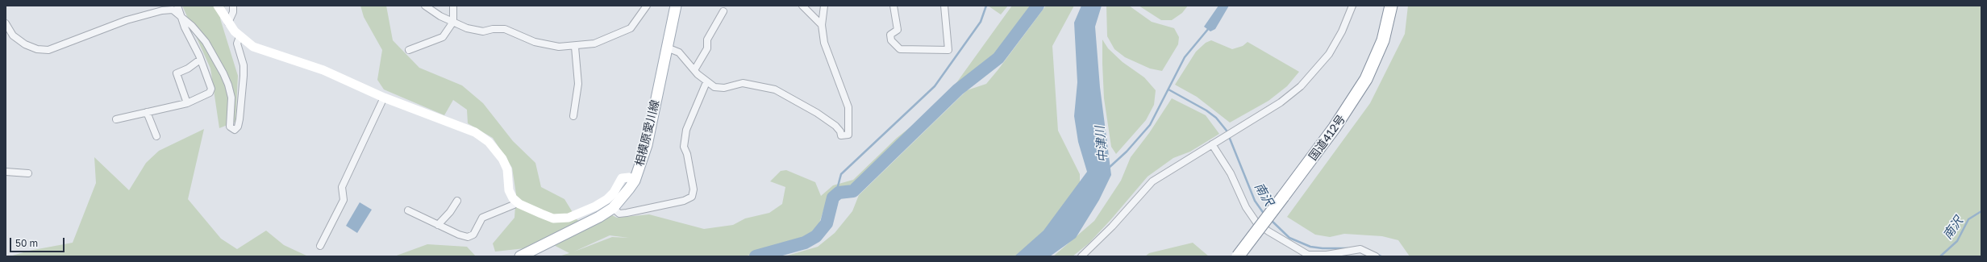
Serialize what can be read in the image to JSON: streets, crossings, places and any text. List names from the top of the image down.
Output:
{
  "streets": {
    "highway": ["国道412号"],
    "main road": ["相模原愛川線"]
  },
  "water": ["中津川", "南沢"],
  "scale_bar": "50 m"
}
